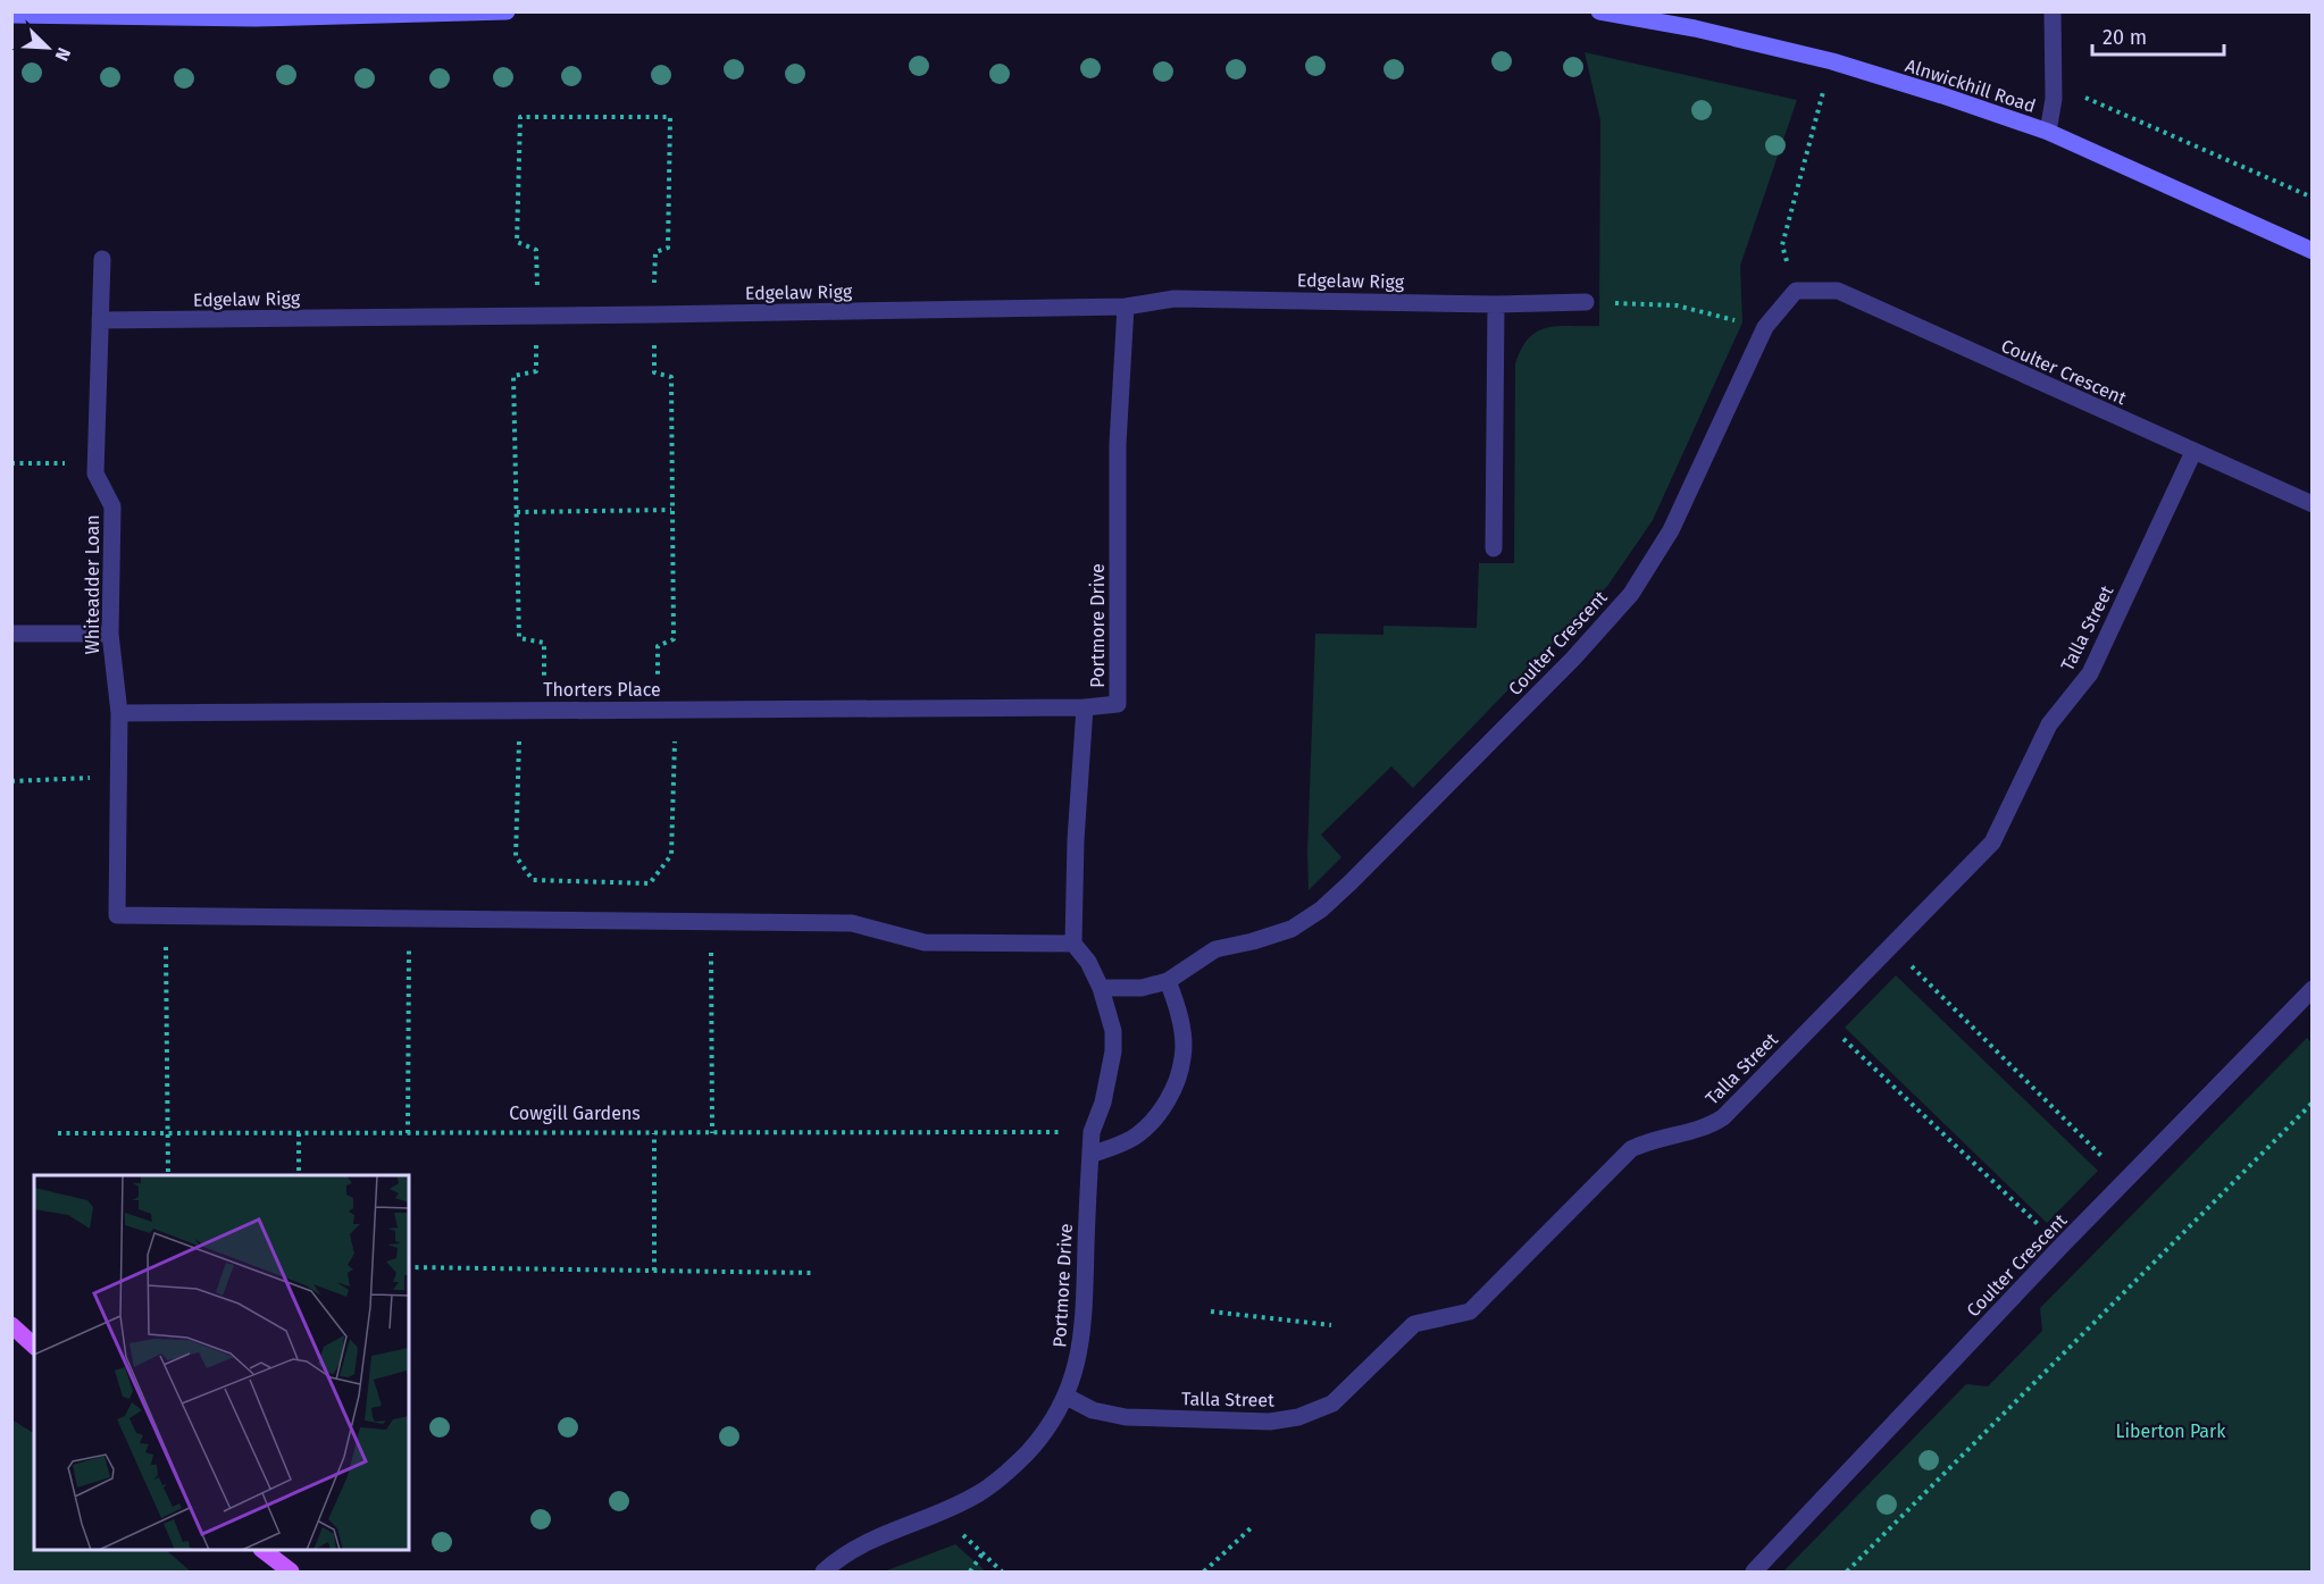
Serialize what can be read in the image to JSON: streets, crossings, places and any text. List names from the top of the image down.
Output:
{
  "streets": {
    "street": [
      "Alnwickhill Road",
      "Edgelaw Rigg",
      "Coulter Crescent",
      "Whiteadder Loan",
      "Portmore Drive",
      "Talla Street",
      "Thorters Place"
    ],
    "path": ["Cowgill Gardens"]
  },
  "crossings": [
    ["Edgelaw Rigg", "Whiteadder Loan"],
    ["Edgelaw Rigg", "Portmore Drive"],
    ["Coulter Crescent", "Talla Street"],
    ["Whiteadder Loan", "Thorters Place"],
    ["Portmore Drive", "Talla Street"],
    ["Portmore Drive", "Thorters Place"],
    ["Portmore Drive", "Cowgill Gardens"]
  ],
  "parks": ["Liberton Park"],
  "scale_bar": "20 m",
  "north": "bottom right"
}
